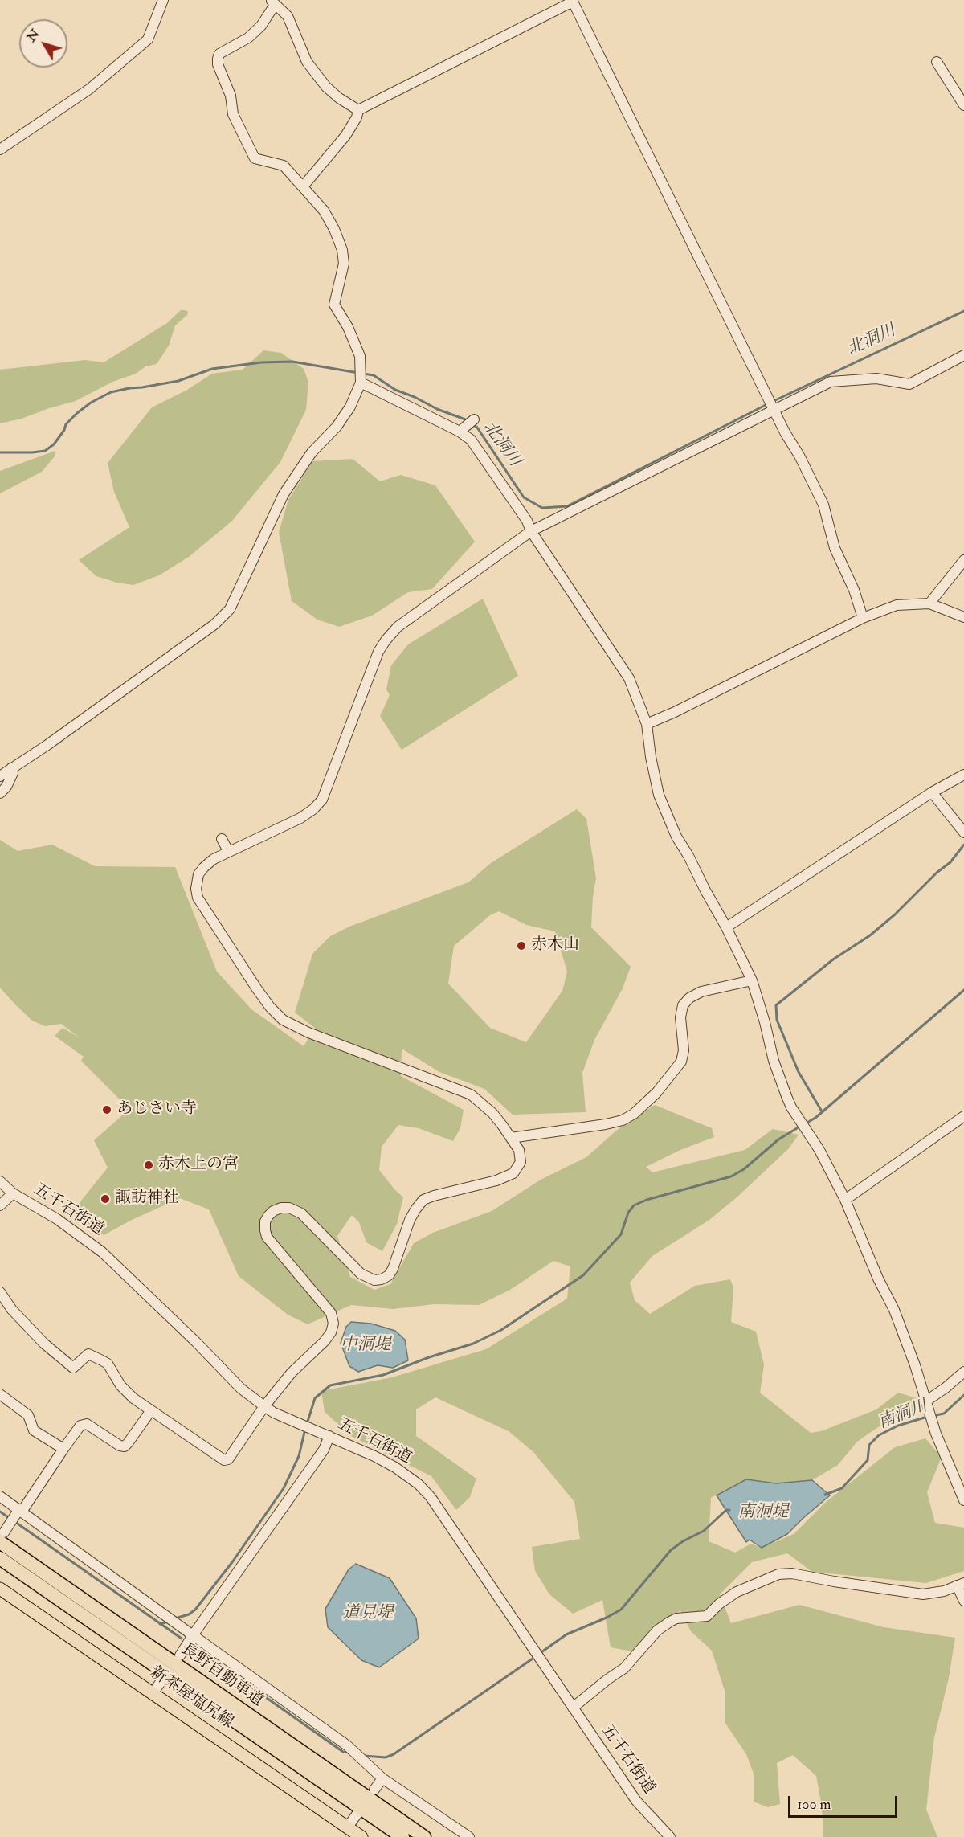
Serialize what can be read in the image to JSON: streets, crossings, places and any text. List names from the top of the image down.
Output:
{
  "streets": {
    "highway": ["長野自動車道"],
    "main road": ["新茶屋塩尻線"],
    "street": ["五千石街道"]
  },
  "water": [
    "北洞川",
    "中洞堤",
    "南洞川",
    "南洞堤",
    "道見堤"
  ],
  "places": [
    "赤木山",
    "あじさい寺",
    "赤木上の宮",
    "諏訪神社"
  ],
  "scale_bar": "100 m",
  "north": "top left"
}
